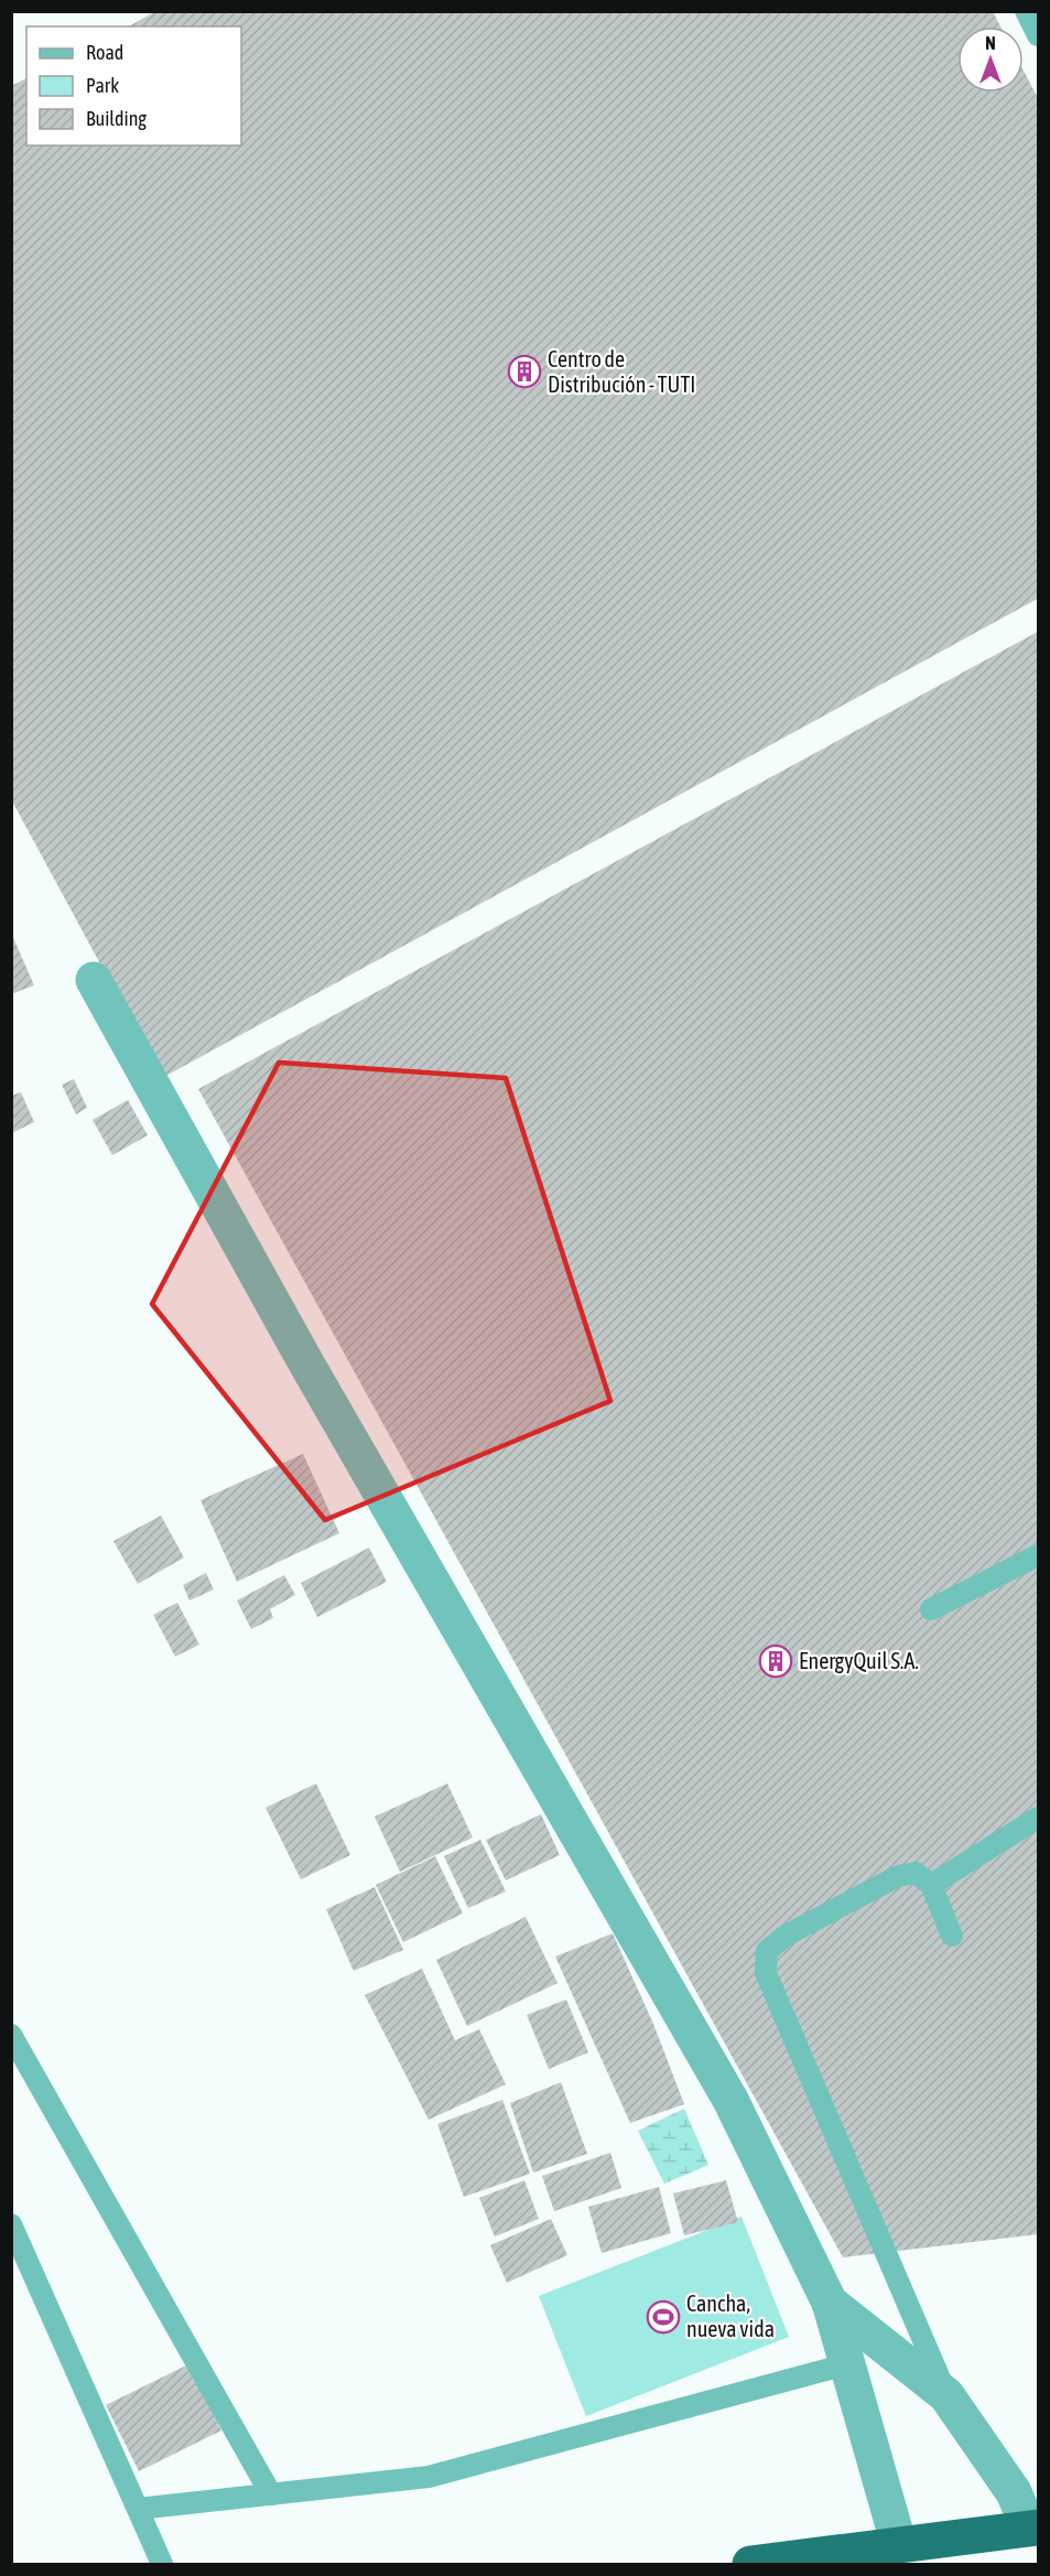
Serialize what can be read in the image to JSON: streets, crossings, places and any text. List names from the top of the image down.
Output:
{
  "places": {
    "building": ["Centro de Distribución - TUTI", "EnergyQuil S.A."],
    "sports": ["Cancha, nueva vida"]
  },
  "legend": ["Road", "Park", "Building"],
  "north": "top"
}
